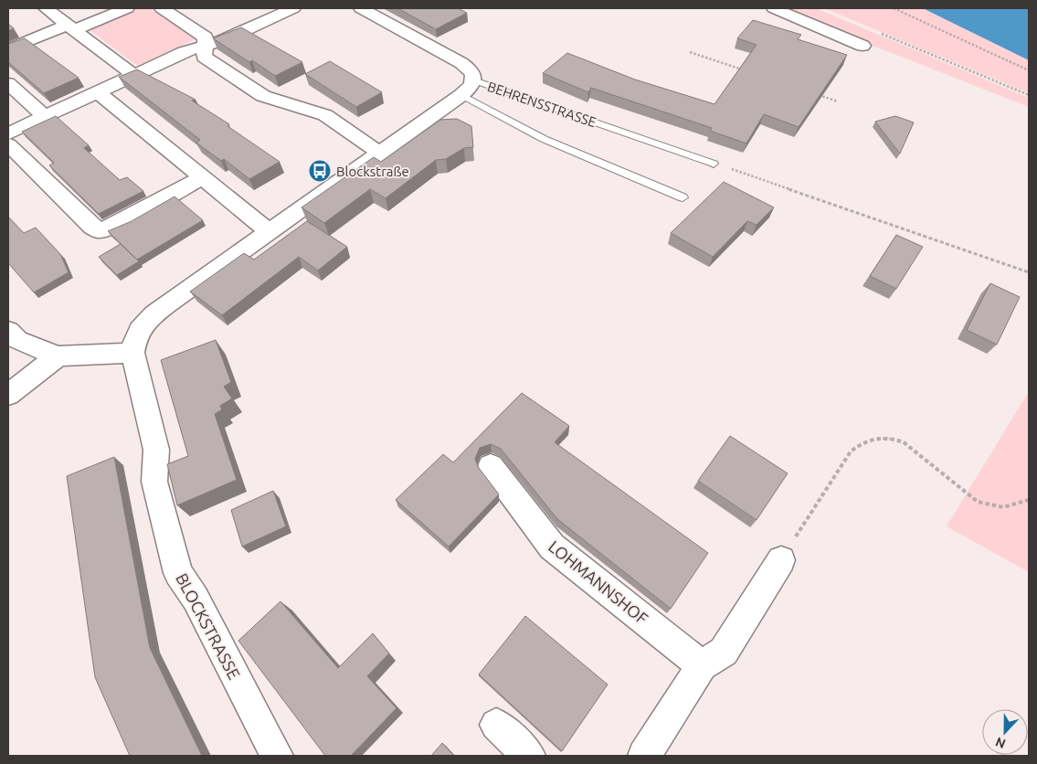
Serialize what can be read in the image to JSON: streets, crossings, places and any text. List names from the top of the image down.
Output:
{
  "streets": {
    "street": ["BEHRENSSTRASSE", "LOHMANNSHOF", "BLOCKSTRASSE"]
  },
  "crossings": [
    ["BEHRENSSTRASSE", "BLOCKSTRASSE"]
  ],
  "places": {
    "bus stop": ["Blockstraße"]
  },
  "north": "bottom"
}
